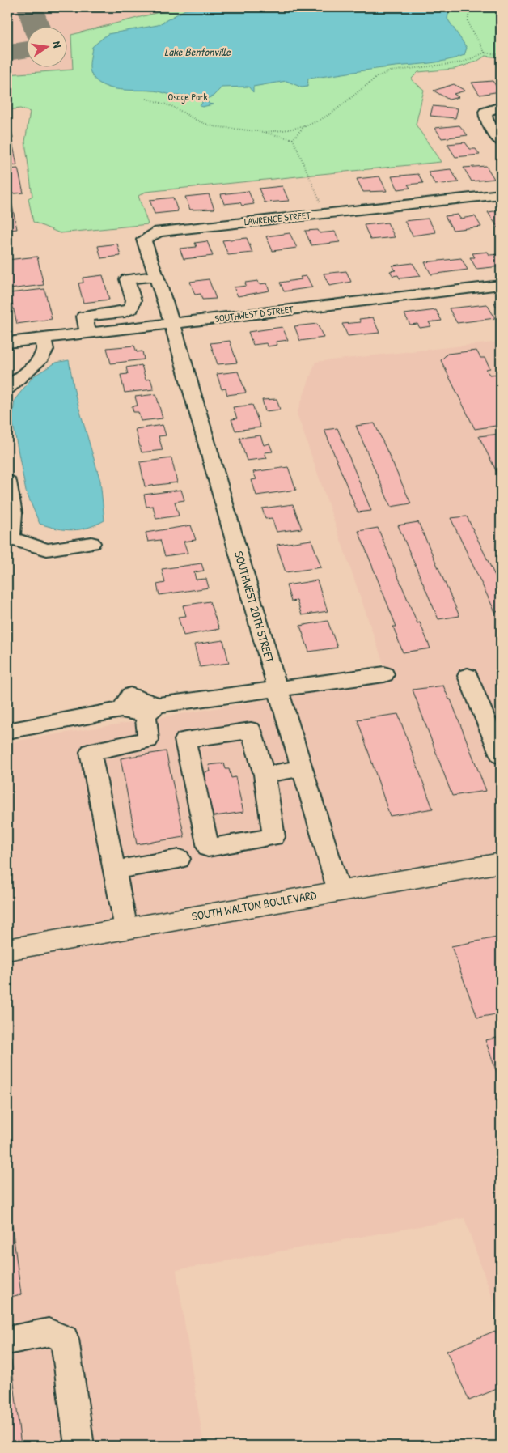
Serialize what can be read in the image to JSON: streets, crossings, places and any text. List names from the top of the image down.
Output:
{
  "streets": {
    "main road": ["SOUTH WALTON BOULEVARD"],
    "street": ["LAWRENCE STREET", "SOUTHWEST D STREET", "SOUTHWEST 20TH STREET"]
  },
  "crossings": [
    ["LAWRENCE STREET", "SOUTHWEST D STREET"],
    ["LAWRENCE STREET", "SOUTHWEST 20TH STREET"],
    ["SOUTHWEST D STREET", "SOUTHWEST 20TH STREET"],
    ["SOUTHWEST 20TH STREET", "SOUTH WALTON BOULEVARD"]
  ],
  "water": ["Lake Bentonville"],
  "parks": ["Osage Park"],
  "north": "right"
}
